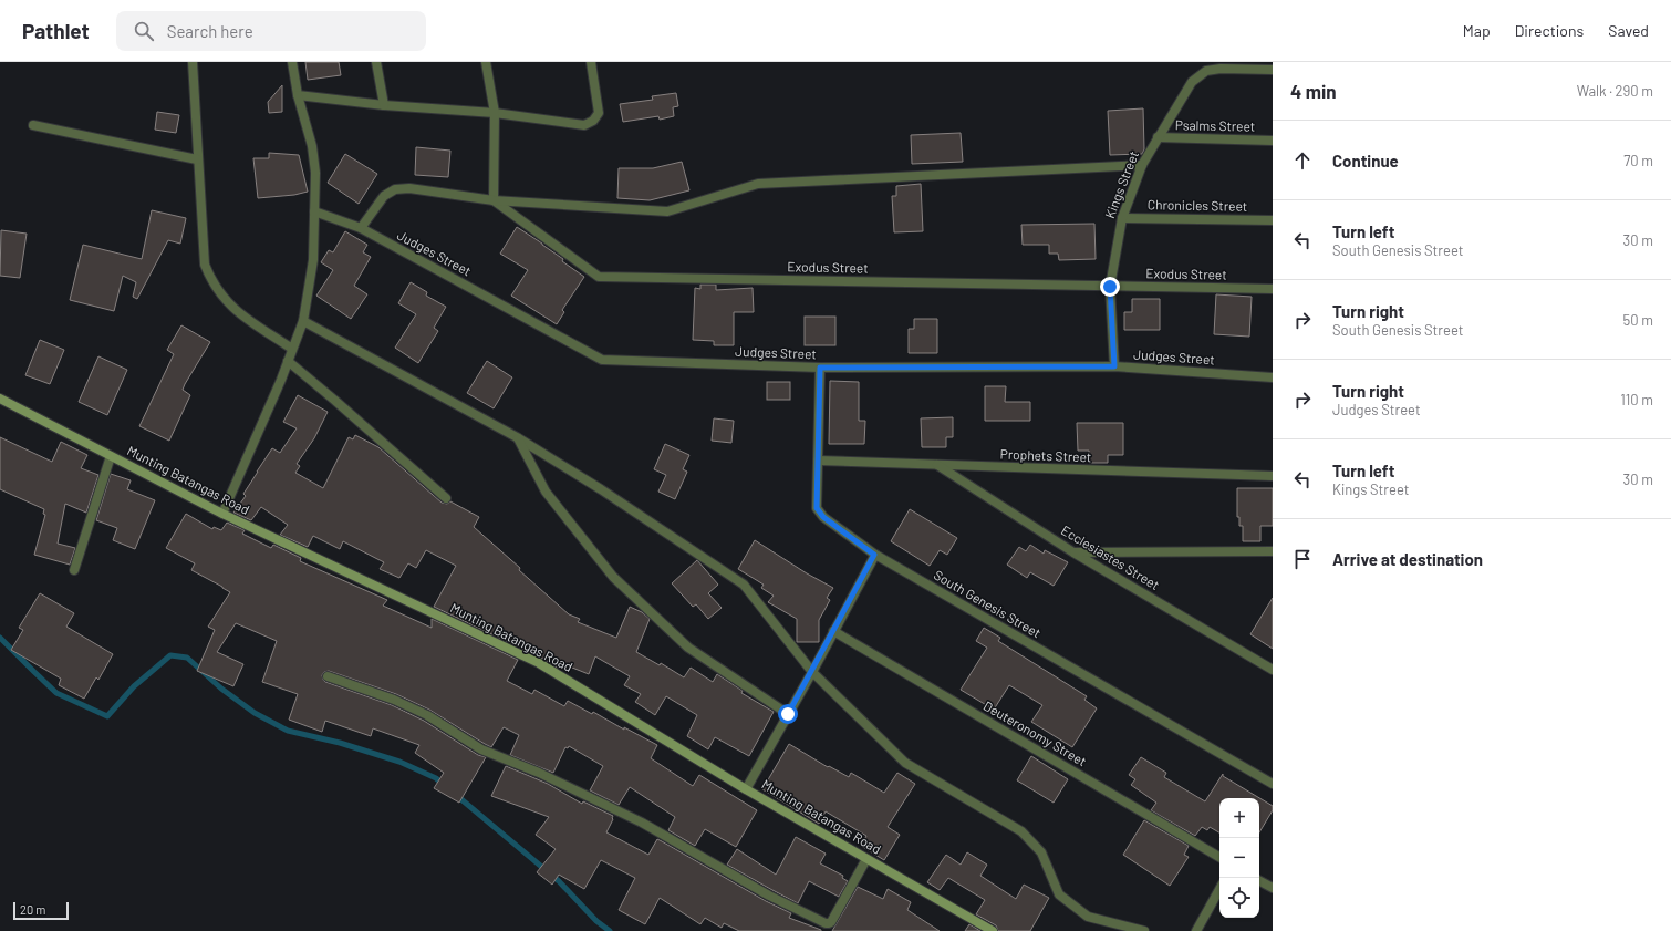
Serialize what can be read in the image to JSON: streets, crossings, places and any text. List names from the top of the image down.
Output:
{
  "streets": {
    "street": [
      "Psalms Street",
      "Kings Street",
      "Chronicles Street",
      "Judges Street",
      "Exodus Street",
      "Prophets Street",
      "Munting Batangas Road",
      "Ecclesiastes Street",
      "South Genesis Street",
      "Deuteronomy Street"
    ]
  },
  "crossings": [
    ["Psalms Street", "Kings Street"],
    ["Kings Street", "Chronicles Street"],
    ["Kings Street", "Judges Street"],
    ["Kings Street", "Exodus Street"],
    ["Judges Street", "South Genesis Street"],
    ["Prophets Street", "Ecclesiastes Street"],
    ["Prophets Street", "South Genesis Street"]
  ],
  "scale_bar": "20 m",
  "page": {
    "header": "Pathlet",
    "search": "Search here",
    "nav": ["Map", "Directions", "Saved"],
    "heading": ["4 min", "Walk · 290 m"],
    "list": [
      ["Continue", "70 m"],
      ["Turn left", "South Genesis Street", "30 m"],
      ["Turn right", "South Genesis Street", "50 m"],
      ["Turn right", "Judges Street", "110 m"],
      ["Turn left", "Kings Street", "30 m"],
      "Arrive at destination"
    ],
    "map_buttons": ["+", "−"],
    "scale": "20 m"
  }
}
